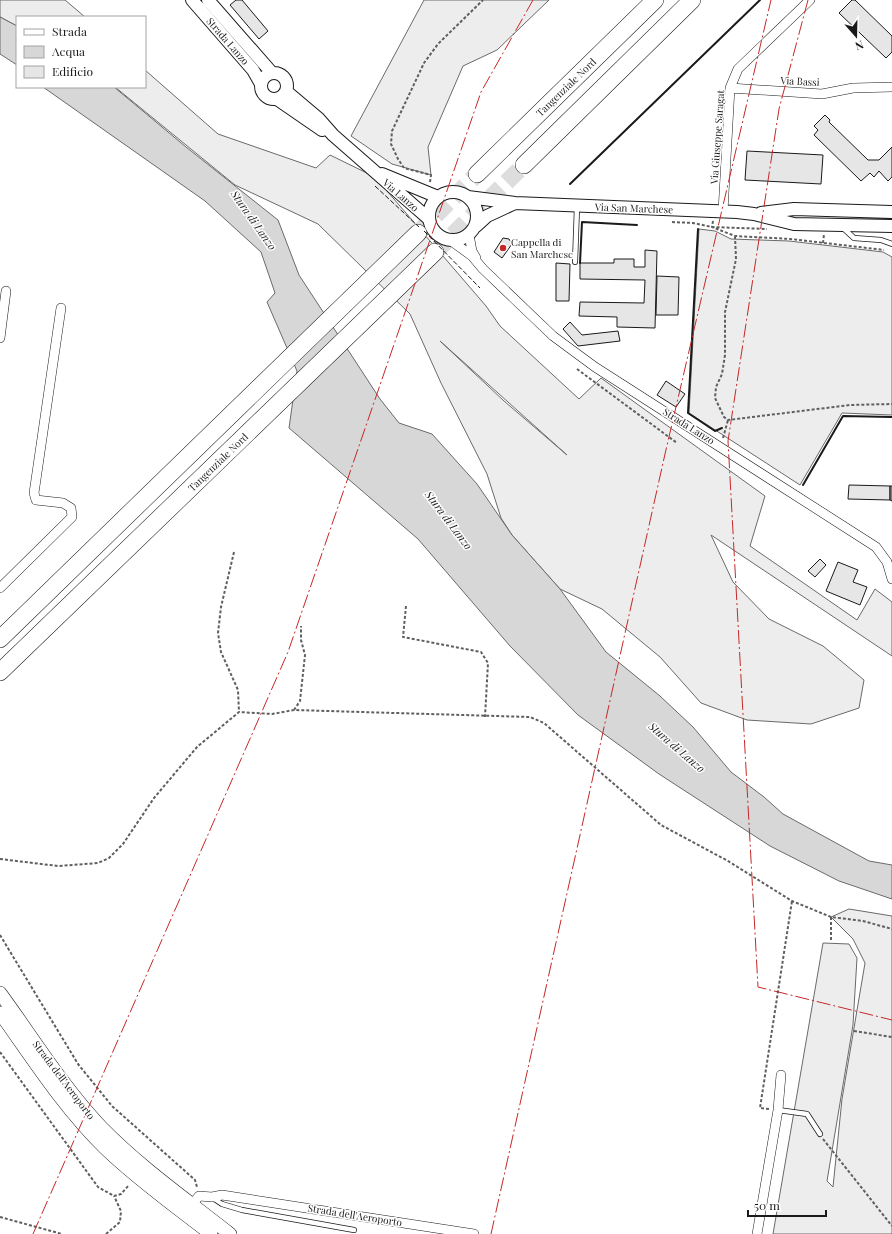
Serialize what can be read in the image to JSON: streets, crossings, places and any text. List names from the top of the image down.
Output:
{
  "streets": {
    "highway": ["Tangenziale Nord"],
    "main road": ["Strada dell'Aeroporto"],
    "street": [
      "Strada Lanzo",
      "Via Bassi",
      "Via Giuseppe Saragat",
      "Via Lanzo",
      "Via San Marchese"
    ]
  },
  "crossings": [
    ["Strada Lanzo", "Via Lanzo"],
    ["Strada Lanzo", "Via San Marchese"],
    ["Via Bassi", "Via Giuseppe Saragat"],
    ["Via Giuseppe Saragat", "Via San Marchese"],
    ["Via Lanzo", "Via San Marchese"]
  ],
  "water": ["Stura di Lanzo"],
  "places": ["Cappella di San Marchese"],
  "legend": ["Strada", "Acqua", "Edificio"],
  "scale_bar": "50 m",
  "north": "bottom"
}
